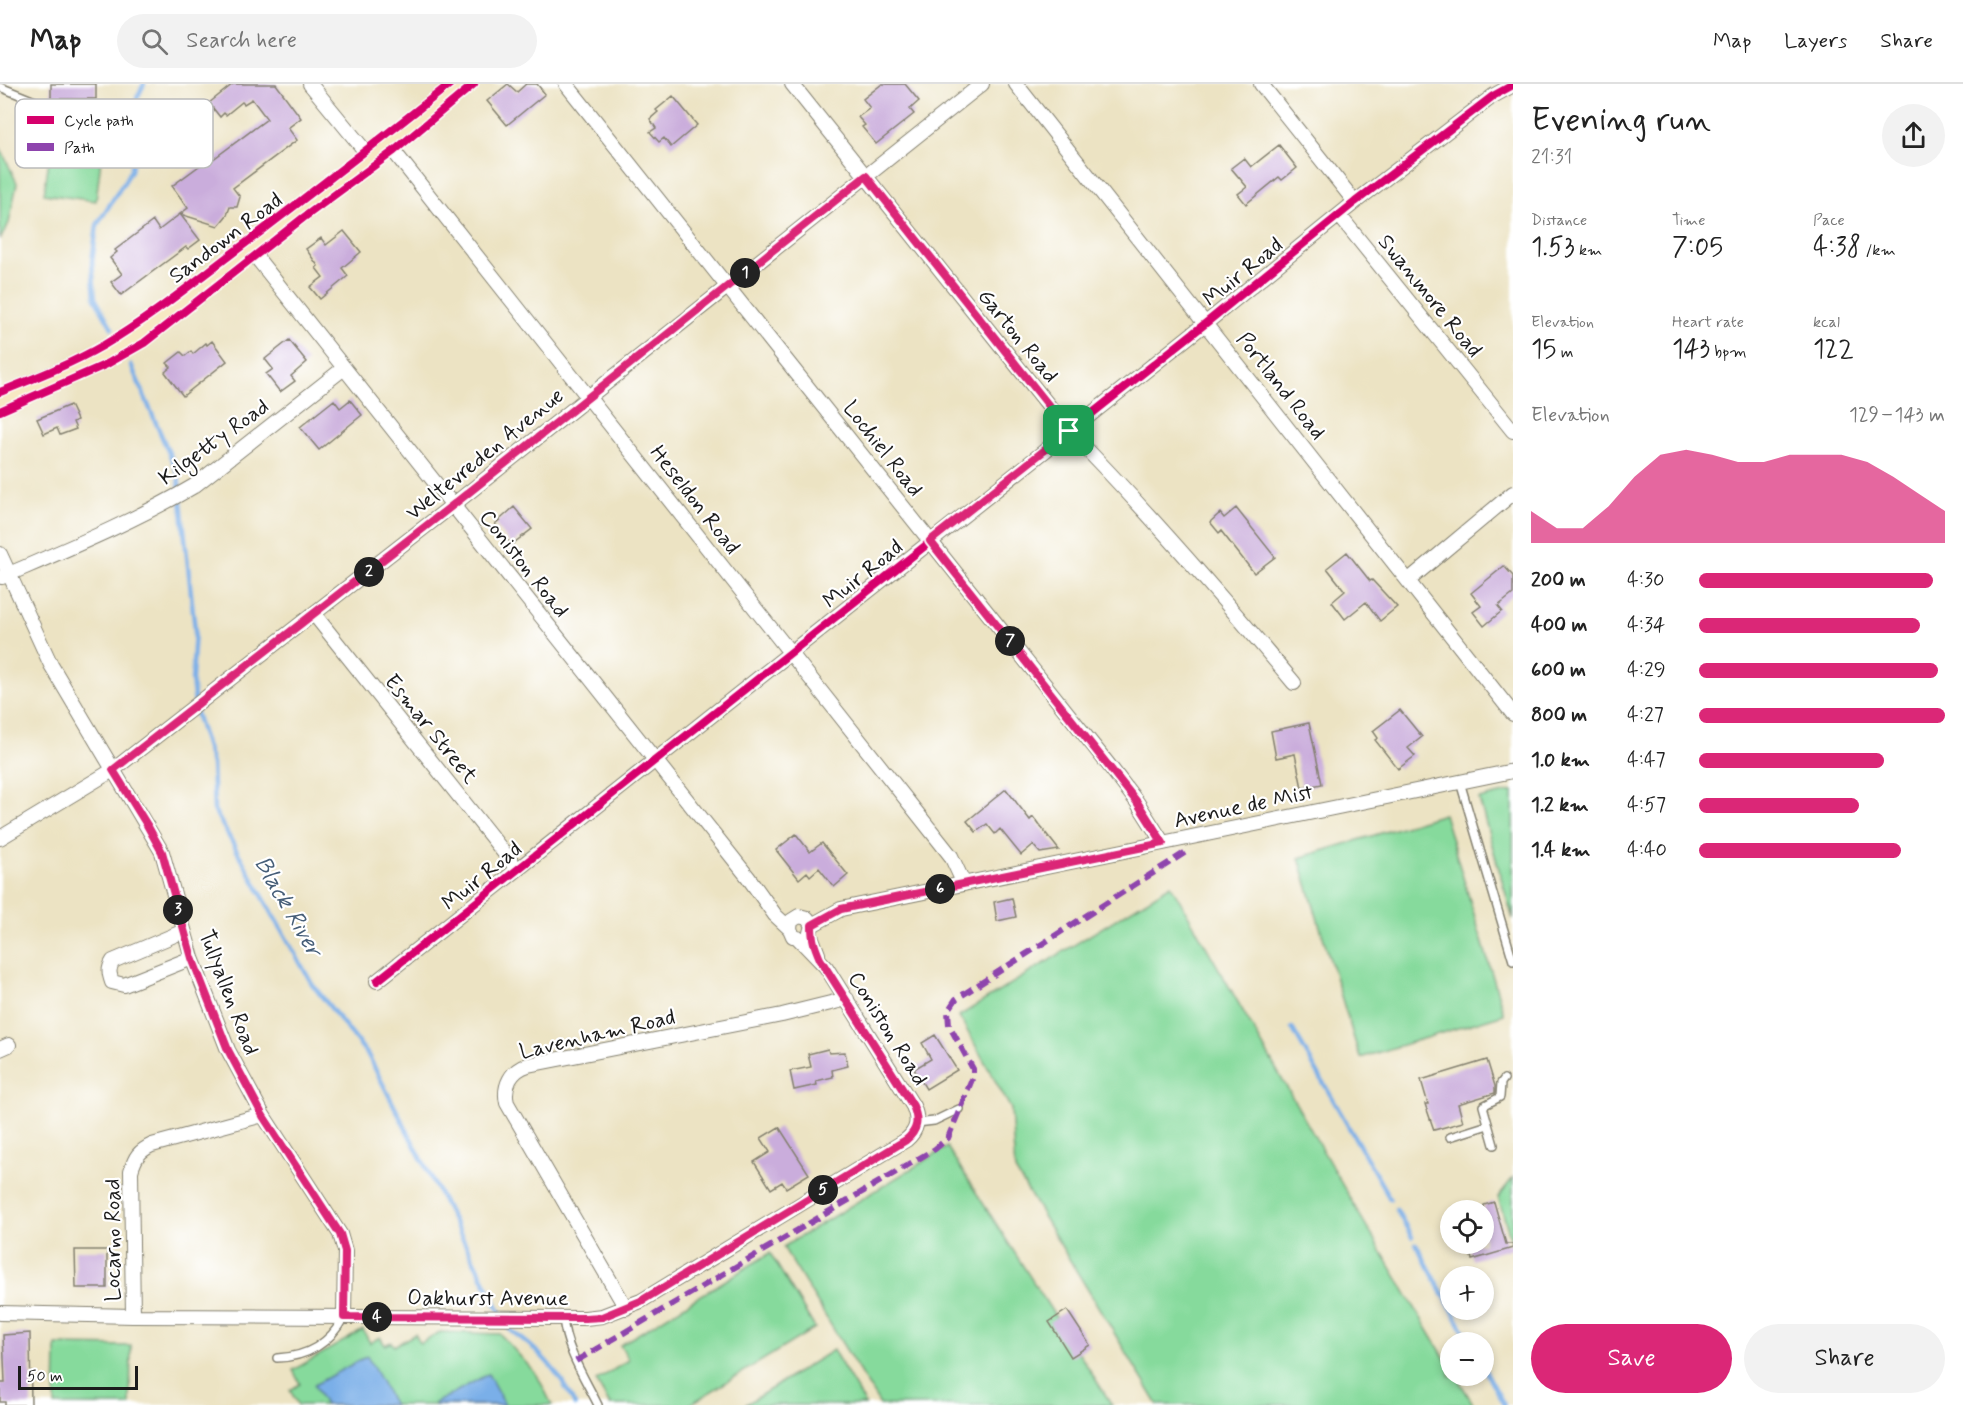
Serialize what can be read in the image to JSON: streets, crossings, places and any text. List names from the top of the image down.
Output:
{
  "streets": {
    "street": [
      "Sandown Road",
      "Muir Road",
      "Swanmore Road",
      "Garton Road",
      "Portland Road",
      "Kilgetty Road",
      "Lochiel Road",
      "Weltevreden Avenue",
      "Heseldon Road",
      "Coniston Road",
      "Esmar Street",
      "Avenue de Mist",
      "Tullyallen Road",
      "Lavenham Road",
      "Locarno Road",
      "Oakhurst Avenue"
    ]
  },
  "crossings": [
    ["Sandown Road", "Heseldon Road"],
    ["Sandown Road", "Coniston Road"],
    ["Muir Road", "Swanmore Road"],
    ["Muir Road", "Garton Road"],
    ["Muir Road", "Portland Road"],
    ["Muir Road", "Lochiel Road"],
    ["Muir Road", "Heseldon Road"],
    ["Muir Road", "Coniston Road"],
    ["Muir Road", "Esmar Street"],
    ["Garton Road", "Weltevreden Avenue"],
    ["Kilgetty Road", "Coniston Road"],
    ["Kilgetty Road", "Tullyallen Road"],
    ["Lochiel Road", "Weltevreden Avenue"],
    ["Lochiel Road", "Avenue de Mist"],
    ["Weltevreden Avenue", "Heseldon Road"],
    ["Weltevreden Avenue", "Coniston Road"],
    ["Weltevreden Avenue", "Esmar Street"],
    ["Weltevreden Avenue", "Tullyallen Road"],
    ["Heseldon Road", "Avenue de Mist"],
    ["Coniston Road", "Avenue de Mist"],
    ["Coniston Road", "Lavenham Road"],
    ["Coniston Road", "Oakhurst Avenue"],
    ["Tullyallen Road", "Locarno Road"],
    ["Tullyallen Road", "Oakhurst Avenue"],
    ["Lavenham Road", "Oakhurst Avenue"],
    ["Locarno Road", "Oakhurst Avenue"]
  ],
  "water": ["Black River"],
  "legend": ["Cycle path", "Path"],
  "scale_bar": "50 m",
  "page": {
    "header": "Map",
    "search": "Search here",
    "nav": ["Map", "Layers", "Share"],
    "heading": ["Evening run", "21:31"],
    "stats": [
      ["Distance", "1.53 km"],
      ["Time", "7:05"],
      ["Pace", "4:38 /km"],
      ["Elevation", "15 m"],
      ["Heart rate", "143 bpm"],
      ["kcal", "122"]
    ],
    "pins": [
      "1",
      "2",
      "7",
      "6",
      "3",
      "5",
      "4"
    ],
    "chart": ["Elevation", "129–143 m"],
    "list": [
      {
        "name": "200 m",
        "note": "4:30"
      },
      {
        "name": "400 m",
        "note": "4:34"
      },
      {
        "name": "600 m",
        "note": "4:29"
      },
      {
        "name": "800 m",
        "note": "4:27"
      },
      {
        "name": "1.0 km",
        "note": "4:47"
      },
      {
        "name": "1.2 km",
        "note": "4:57"
      },
      {
        "name": "1.4 km",
        "note": "4:40"
      }
    ],
    "map_buttons": ["+", "−"],
    "buttons": ["Save", "Share"],
    "scale": "50 m"
  }
}
